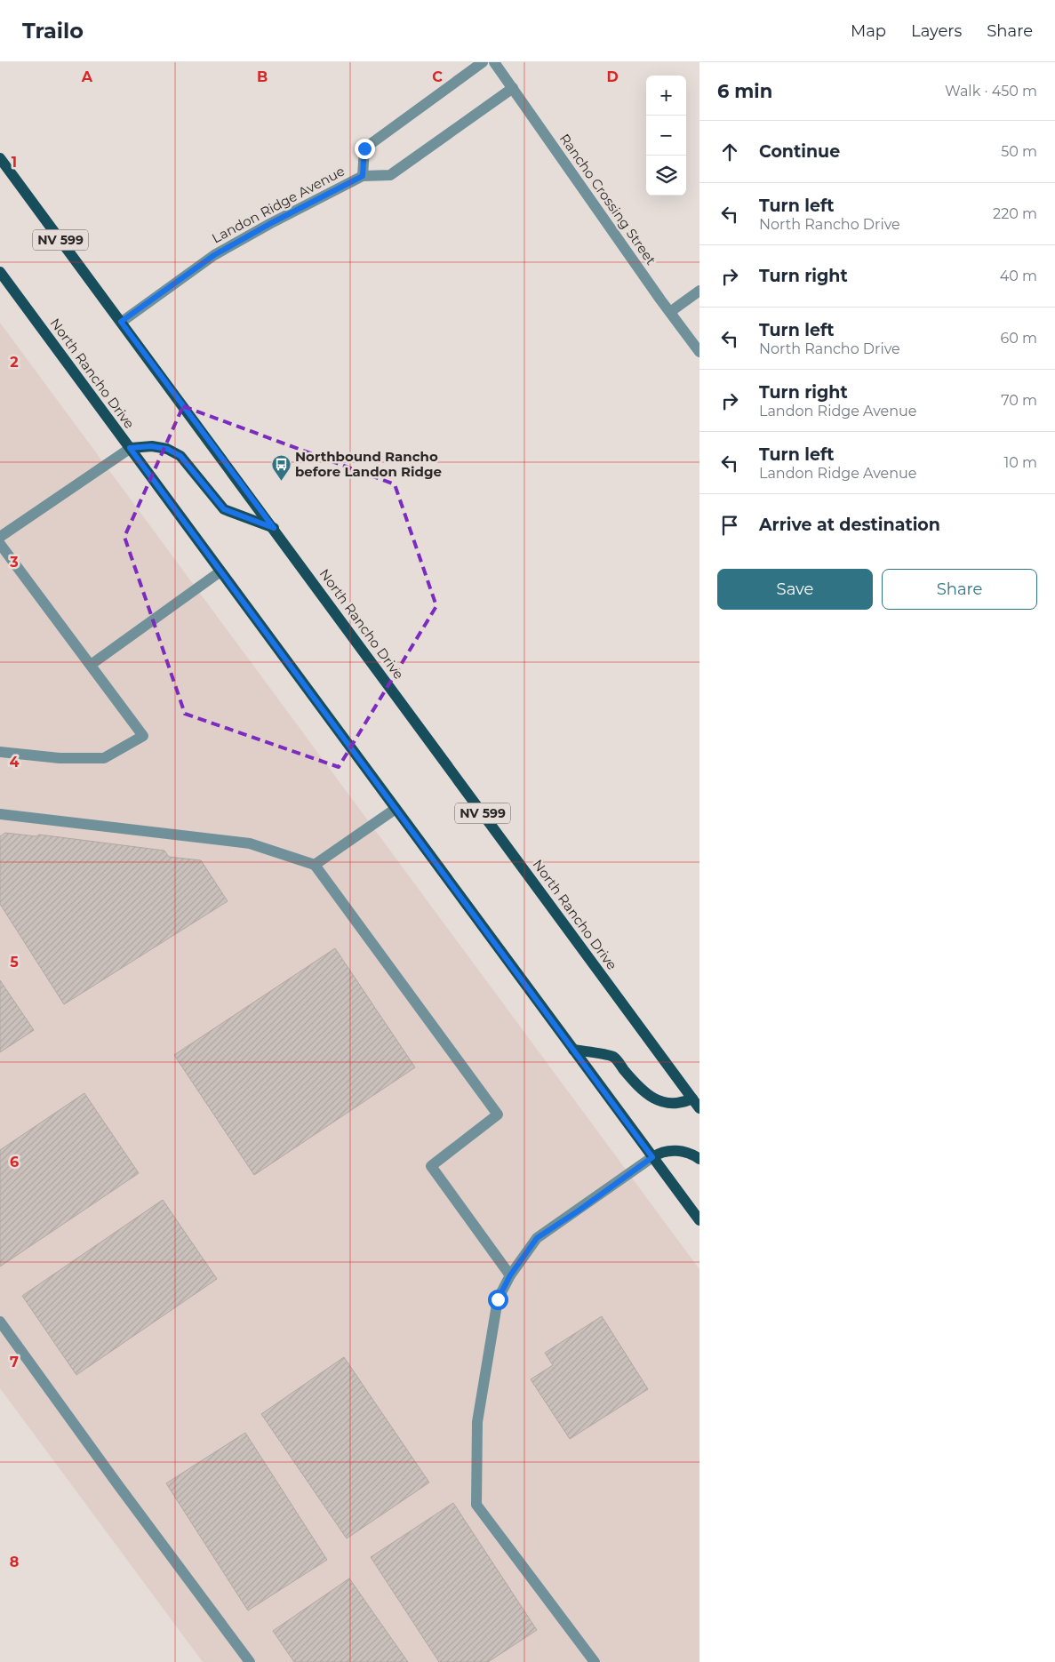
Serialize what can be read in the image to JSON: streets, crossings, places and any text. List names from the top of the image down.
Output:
{
  "streets": {
    "main road": ["NV 599", "North Rancho Drive"],
    "street": ["Rancho Crossing Street", "Landon Ridge Avenue"]
  },
  "crossings": [
    ["Rancho Crossing Street", "Landon Ridge Avenue"],
    ["Landon Ridge Avenue", "North Rancho Drive"]
  ],
  "places": {
    "bus stop": ["Northbound Rancho before Landon Ridge"]
  },
  "page": {
    "header": "Trailo",
    "nav": ["Map", "Layers", "Share"],
    "heading": ["6 min", "Walk · 450 m"],
    "map_buttons": ["+", "−"],
    "list": [
      ["Continue", "50 m"],
      ["Turn left", "North Rancho Drive", "220 m"],
      ["Turn right", "40 m"],
      ["Turn left", "North Rancho Drive", "60 m"],
      ["Turn right", "Landon Ridge Avenue", "70 m"],
      ["Turn left", "Landon Ridge Avenue", "10 m"],
      "Arrive at destination"
    ],
    "buttons": ["Save", "Share"]
  },
  "grid": {
    "columns": [
      "A",
      "B",
      "C",
      "D"
    ],
    "rows": [
      "1",
      "2",
      "3",
      "4",
      "5",
      "6",
      "7",
      "8"
    ]
  }
}
